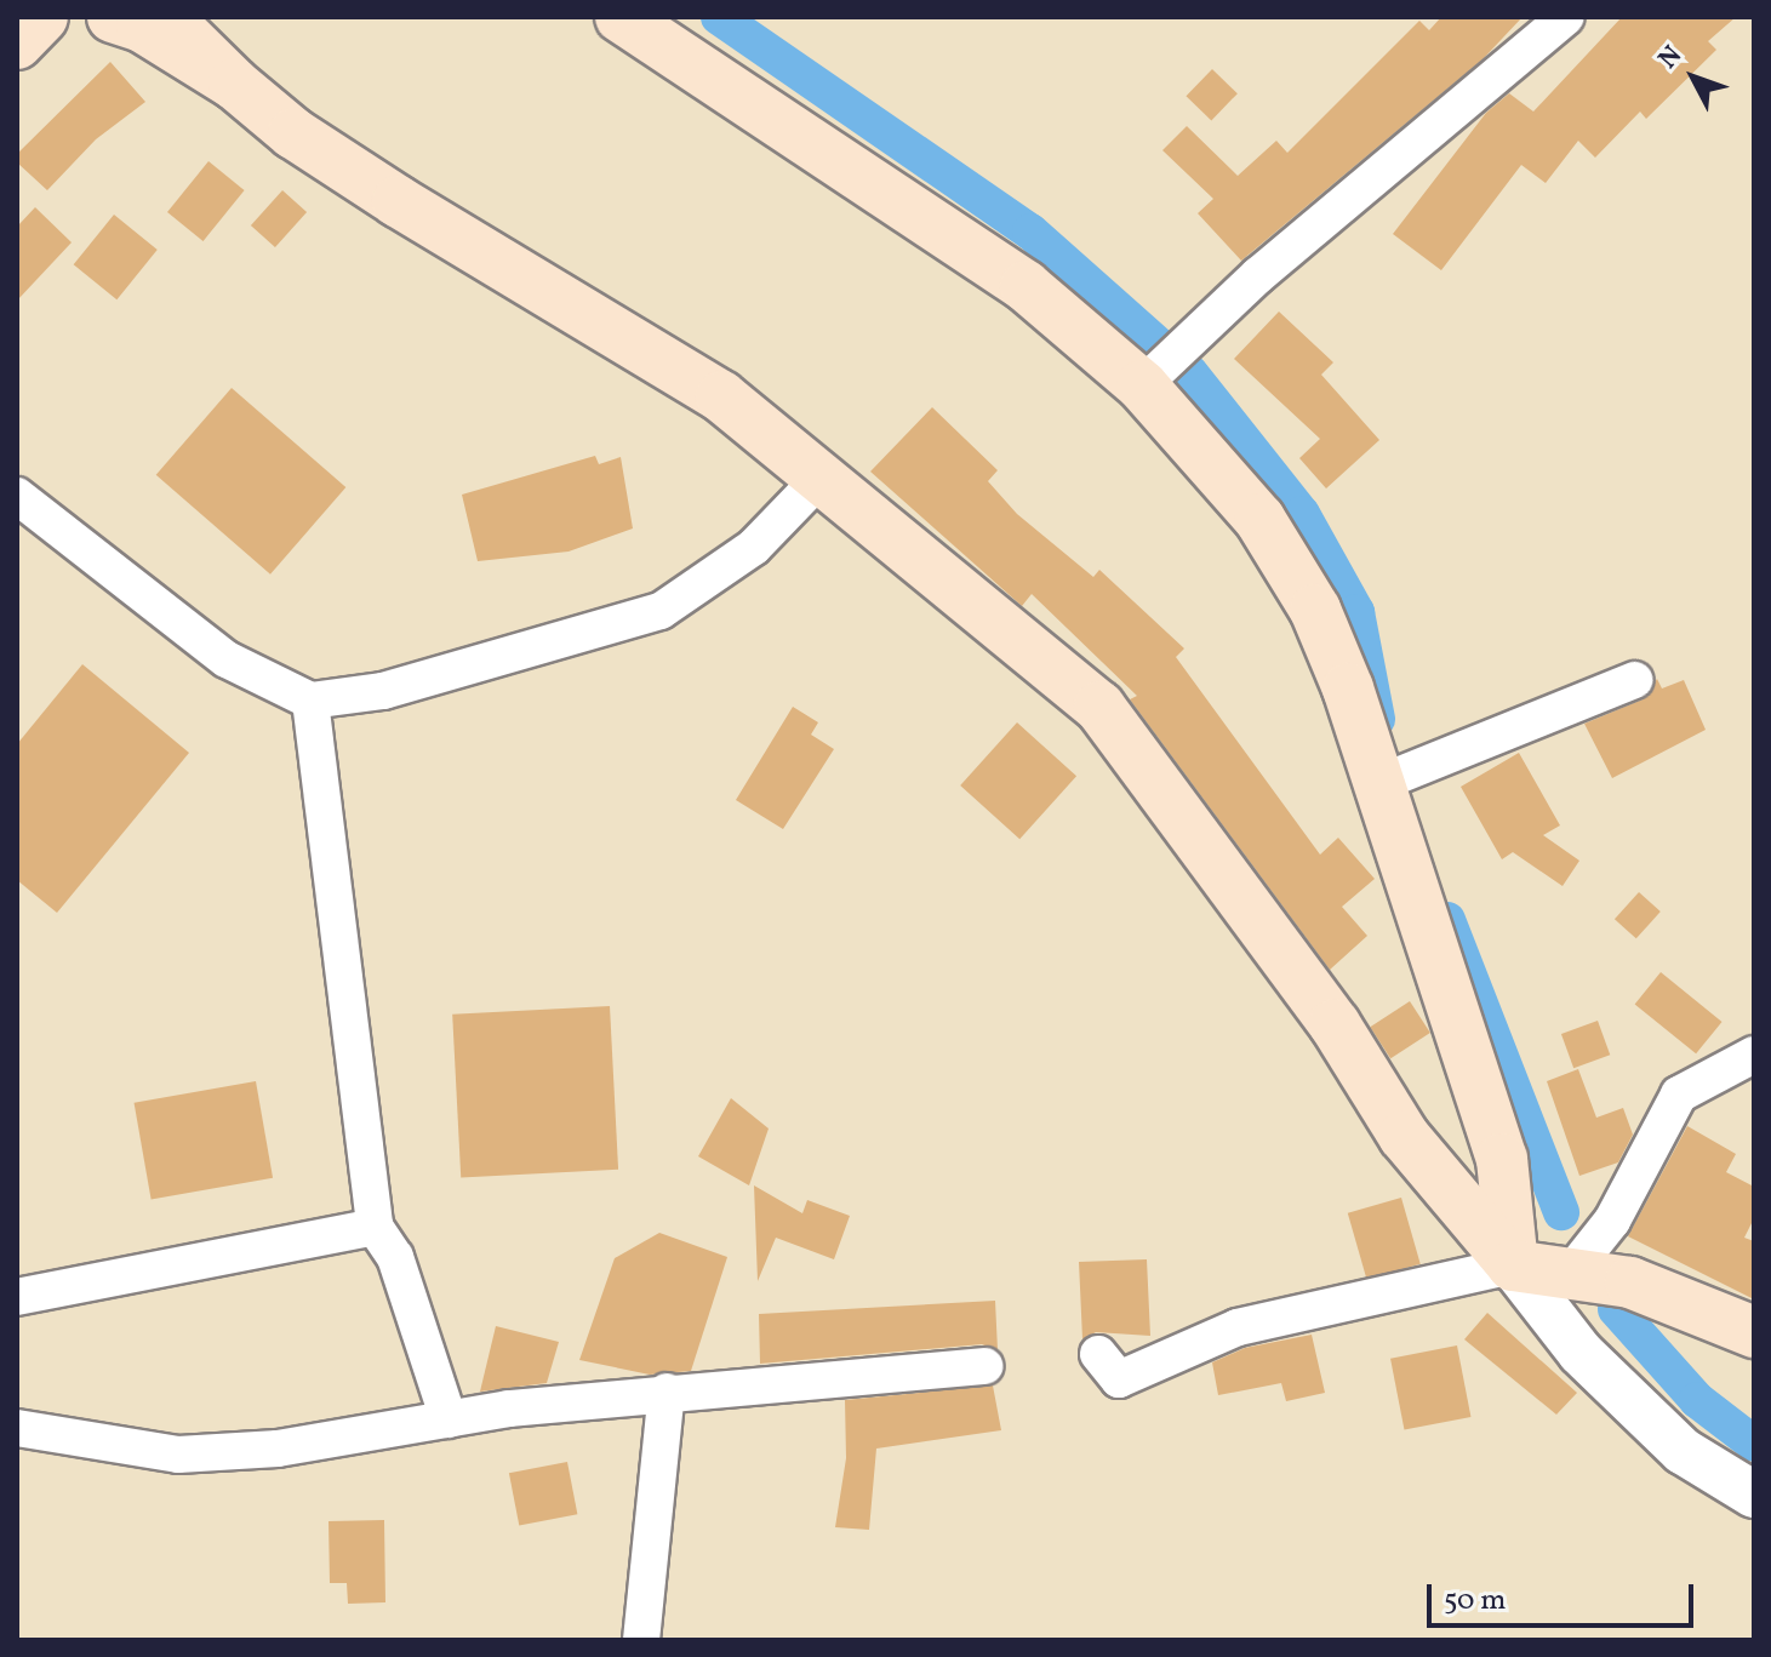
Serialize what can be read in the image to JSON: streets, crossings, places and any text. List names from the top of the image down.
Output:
{
  "scale_bar": "50 m",
  "north": "top left"
}
